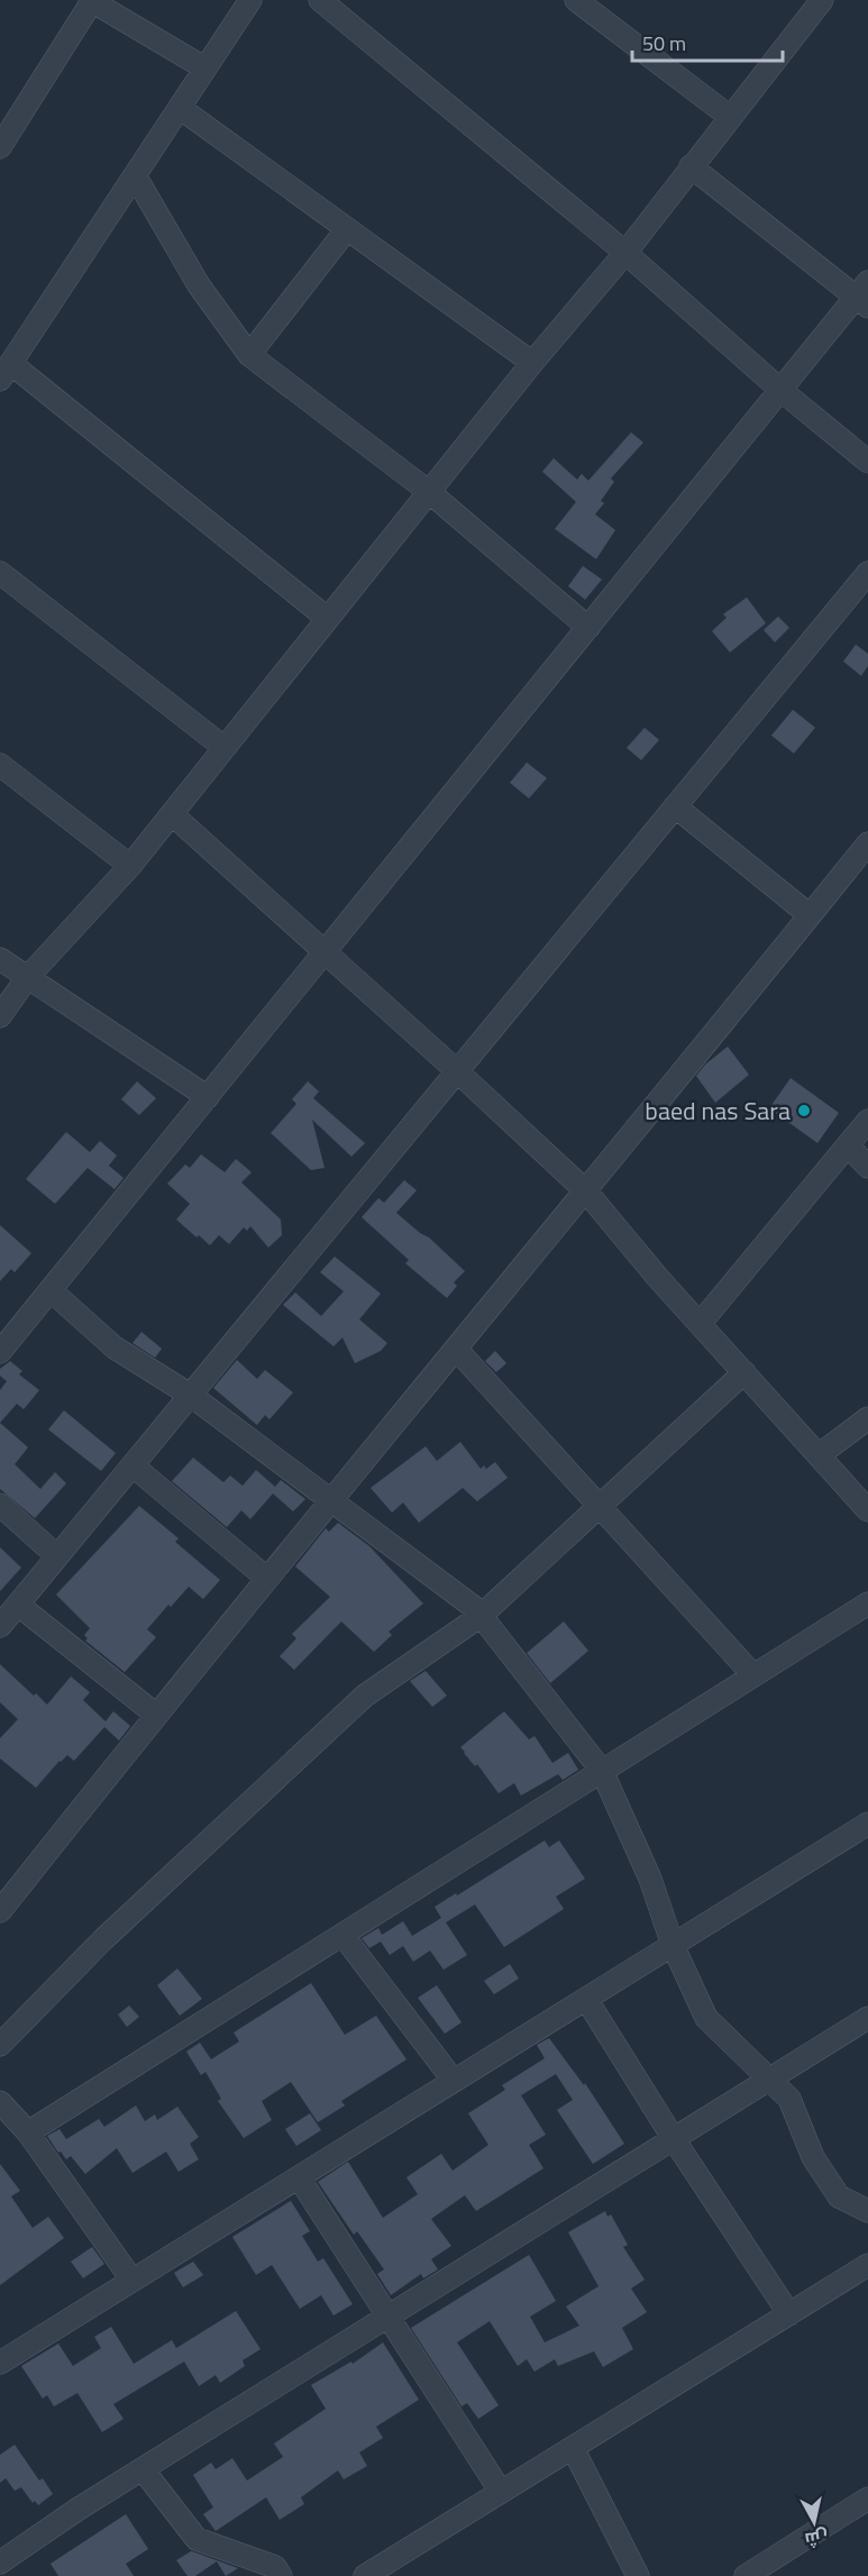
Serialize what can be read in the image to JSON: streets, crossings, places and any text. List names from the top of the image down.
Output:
{
  "places": ["baed nas Sara"],
  "scale_bar": "50 m",
  "north": "bottom"
}
